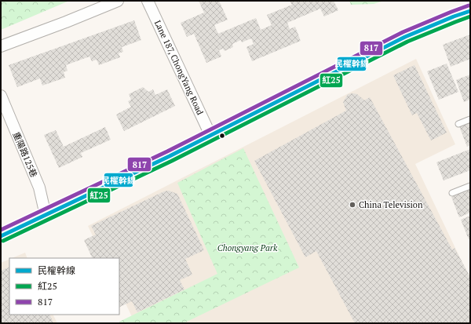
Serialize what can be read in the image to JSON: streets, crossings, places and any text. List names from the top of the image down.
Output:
{
  "streets": {
    "street": ["Lane 187, ChongYang Road", "重陽路125巷"]
  },
  "parks": ["Chongyang Park"],
  "places": ["China Television"],
  "lines": ["transit line 817", "transit line 民權幹線", "transit line 紅25"],
  "legend": ["民權幹線", "紅25", "817"]
}
